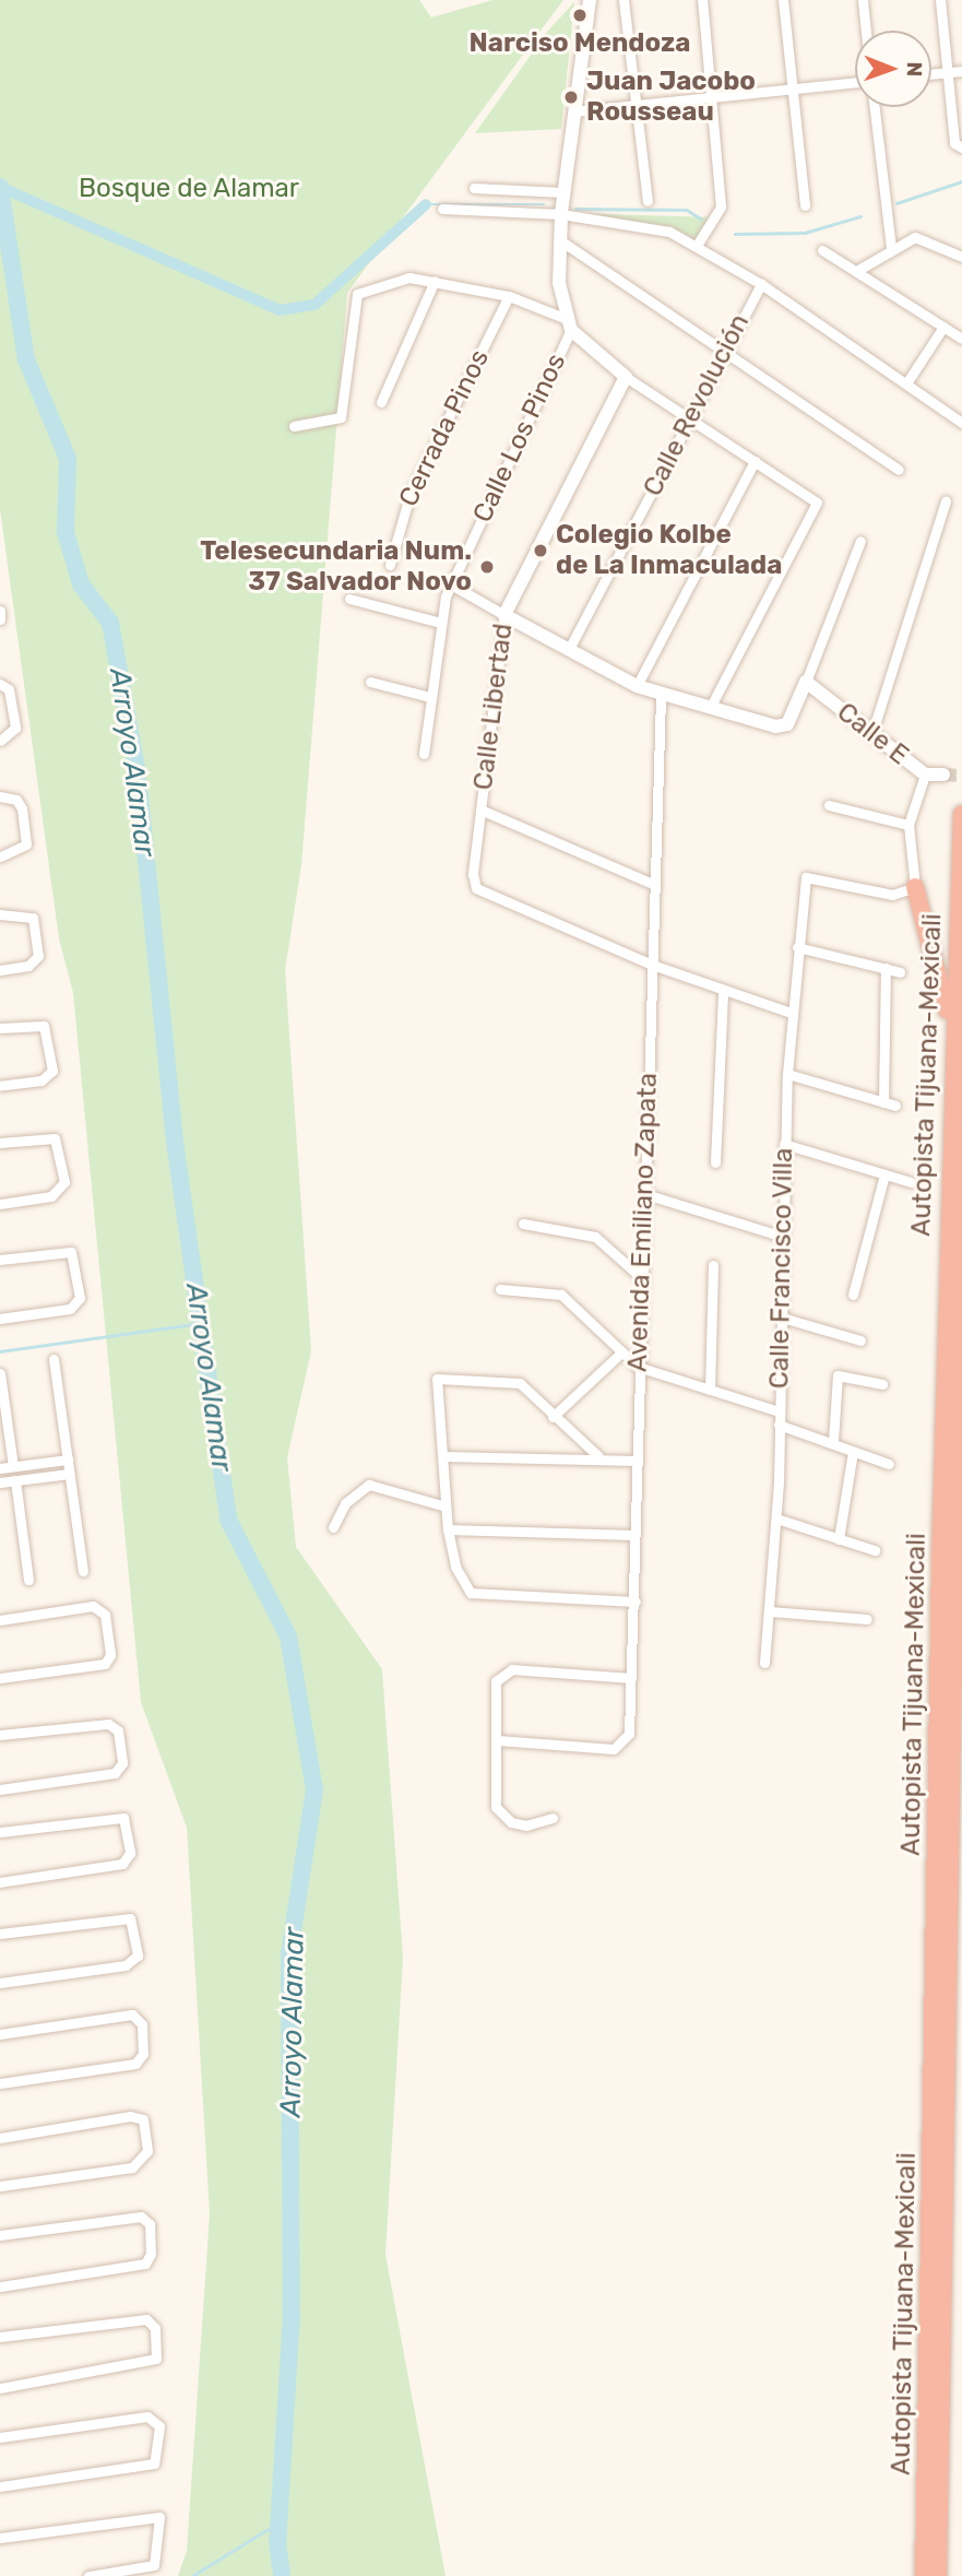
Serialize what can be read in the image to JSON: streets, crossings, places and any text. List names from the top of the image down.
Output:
{
  "streets": {
    "highway": ["Autopista Tijuana-Mexicali"],
    "main road": ["Calle Libertad", "Calle E"],
    "street": [
      "Calle Revolución",
      "Cerrada Pinos",
      "Calle Los Pinos",
      "Avenida Emiliano Zapata",
      "Calle Francisco Villa"
    ]
  },
  "crossings": [
    ["Calle Libertad", "Avenida Emiliano Zapata"]
  ],
  "water": ["Arroyo Alamar"],
  "parks": ["Bosque de Alamar"],
  "places": [
    "Narciso Mendoza",
    "Juan Jacobo Rousseau",
    "Colegio Kolbe de La Inmaculada",
    "Telesecundaria Num. 37 Salvador Novo"
  ],
  "north": "right"
}
